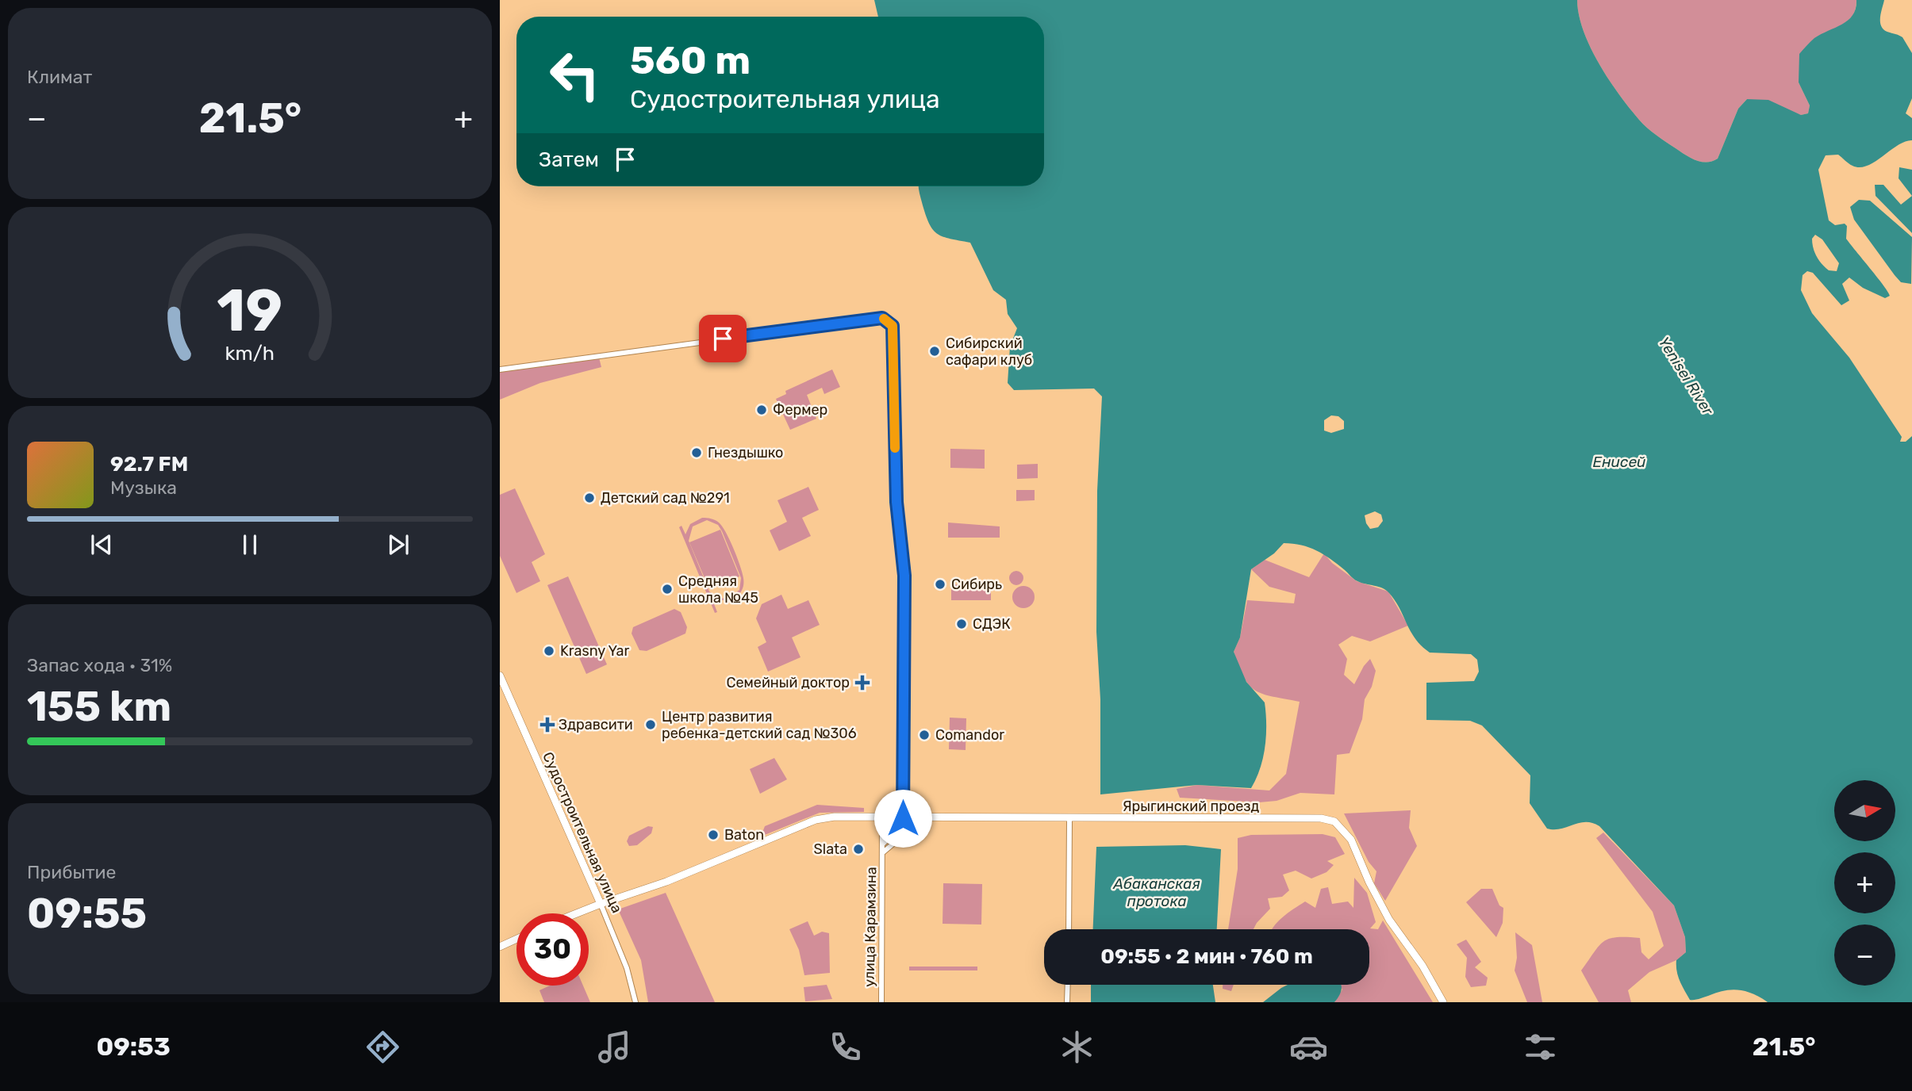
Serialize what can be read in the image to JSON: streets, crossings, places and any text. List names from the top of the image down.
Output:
{
  "streets": {
    "main road": ["Ярыгинский проезд", "Судостроительная улица"],
    "street": ["улица Карамзина"]
  },
  "crossings": [
    ["Ярыгинский проезд", "Судостроительная улица"],
    ["Ярыгинский проезд", "улица Карамзина"]
  ],
  "water": ["Yenisei River", "Енисей", "Абаканская протока"],
  "places": {
    "other": [
      "Сибирский сафари клуб",
      "Фермер",
      "Гнездышко",
      "Детский сад №291",
      "Сибирь",
      "Средняя школа №45",
      "СДЭК",
      "Krasny Yar",
      "Центр развития ребенка-детский сад №306",
      "Comandor",
      "Baton",
      "Slata"
    ],
    "health": ["Семейный доктор", "Здравсити"]
  },
  "north": "right",
  "page": {
    "tile": [
      "Климат",
      ["Запас хода · 31%", "155 km"],
      ["Прибытие", "09:55"]
    ],
    "turn": ["560 m", "Судостроительная улица"],
    "heat": ["−", "21.5°", "+"],
    "then": "Затем",
    "song": ["92.7 FM", "Музыка"],
    "map_buttons": ["+", "−"],
    "limit": "30",
    "trip": "09:55 · 2 мин · 760 m",
    "tabs": ["09:53", "21.5°"],
    "gauge": ["19", "km/h"]
  }
}
